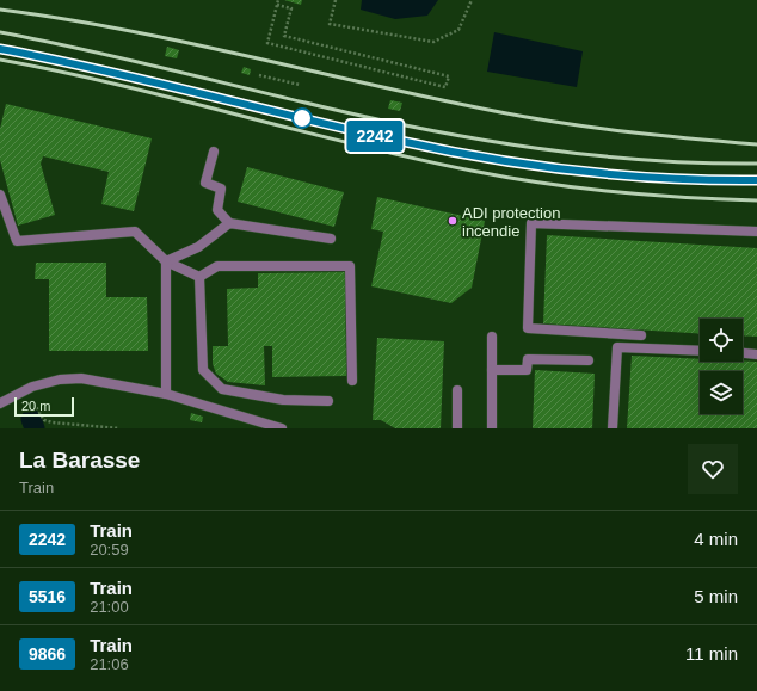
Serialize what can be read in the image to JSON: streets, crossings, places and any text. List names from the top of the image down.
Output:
{
  "places": ["ADI protection incendie"],
  "scale_bar": "20 m",
  "page": {
    "on_map": "2242",
    "scale": "20 m",
    "heading": ["La Barasse", "Train"],
    "list": [
      {
        "mark": "2242",
        "name": "Train",
        "note": "20:59",
        "value": "4 min"
      },
      {
        "mark": "5516",
        "name": "Train",
        "note": "21:00",
        "value": "5 min"
      },
      {
        "mark": "9866",
        "name": "Train",
        "note": "21:06",
        "value": "11 min"
      }
    ]
  }
}
